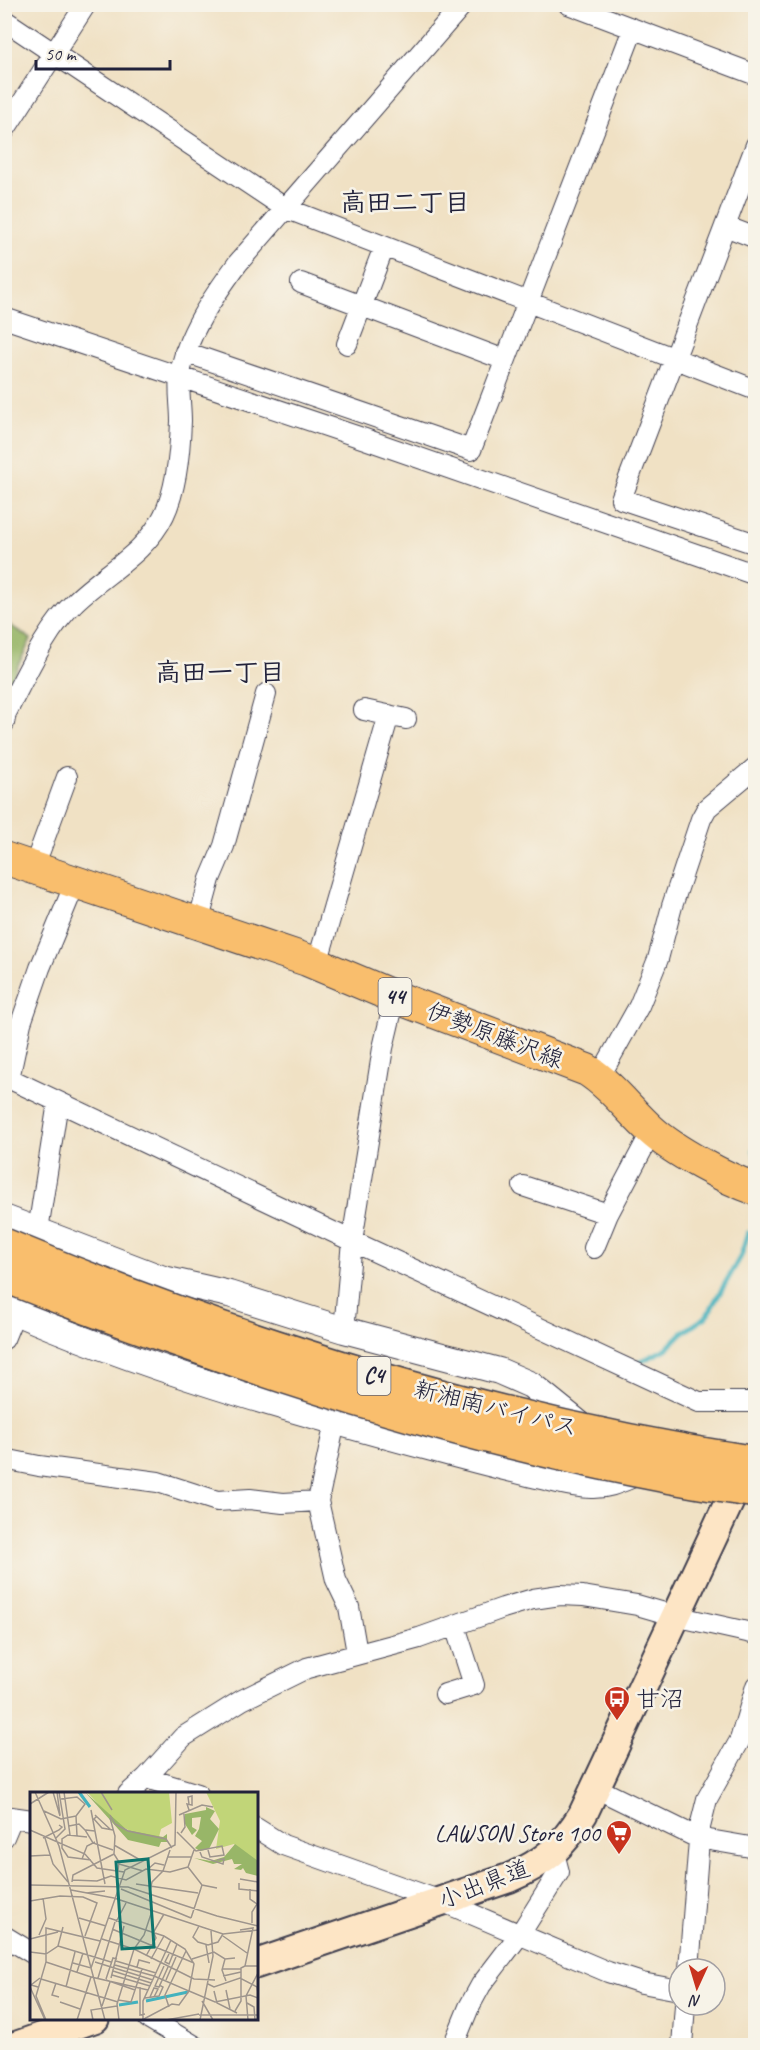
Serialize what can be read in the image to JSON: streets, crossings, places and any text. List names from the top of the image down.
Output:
{
  "streets": {
    "highway": ["C4", "新湘南バイパス"],
    "main road": ["44", "伊勢原藤沢線", "小出県道"]
  },
  "crossings": [
    ["新湘南バイパス", "小出県道"]
  ],
  "districts": ["高田二丁目", "高田一丁目"],
  "places": {
    "bus stop": ["甘沼"],
    "supermarket": ["LAWSON Store 100"]
  },
  "scale_bar": "50 m",
  "north": "bottom"
}
